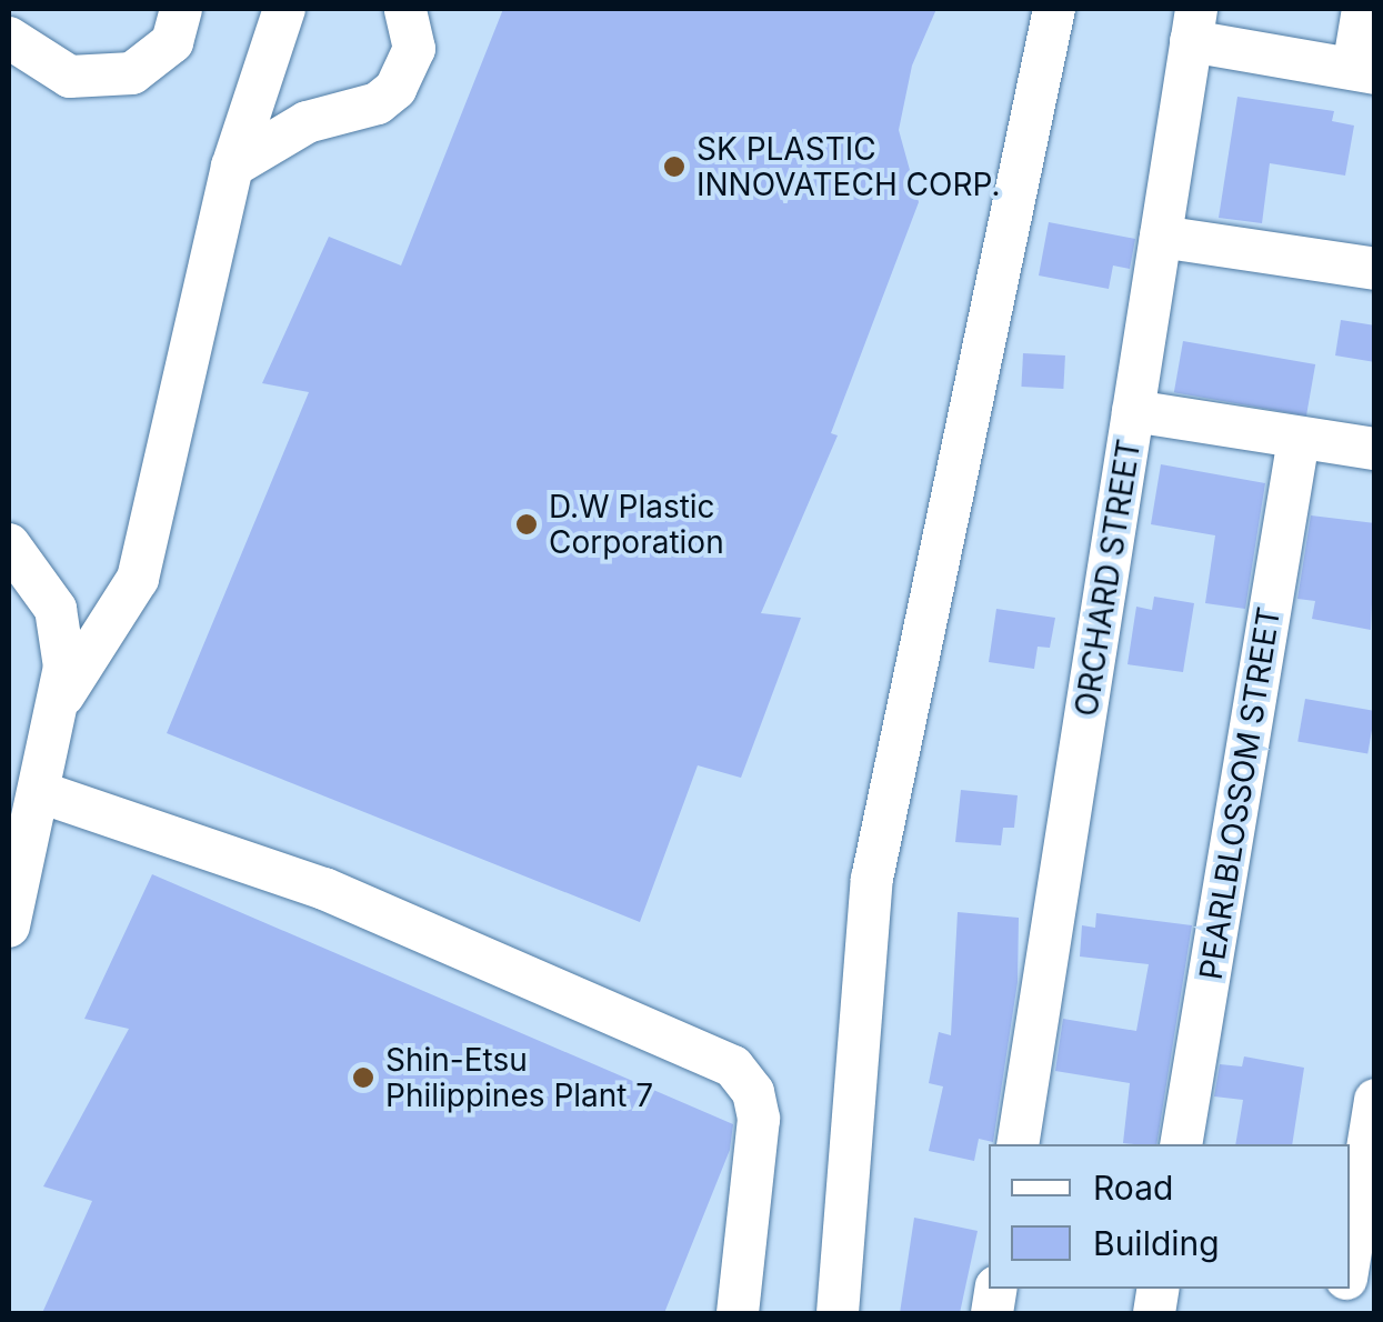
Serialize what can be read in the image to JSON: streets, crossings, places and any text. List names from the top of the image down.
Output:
{
  "streets": {
    "street": ["ORCHARD STREET", "PEARLBLOSSOM STREET"]
  },
  "places": ["SK PLASTIC INNOVATECH CORP.", "D.W Plastic Corporation", "Shin-Etsu Philippines Plant 7"],
  "legend": ["Road", "Building"]
}
